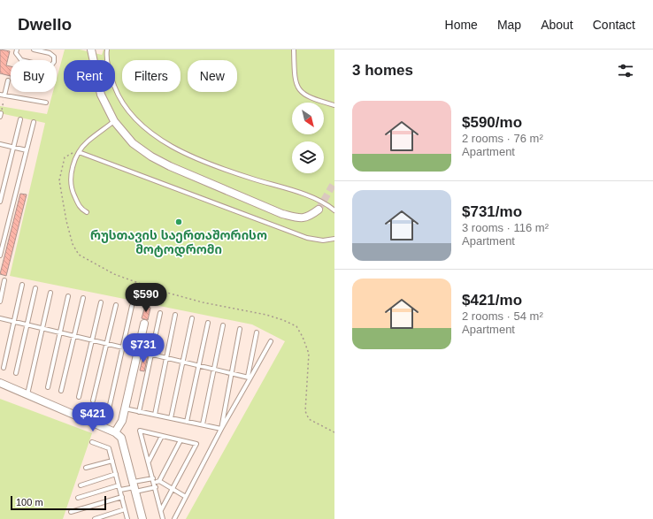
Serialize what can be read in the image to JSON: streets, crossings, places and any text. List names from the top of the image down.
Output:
{
  "places": ["რუსთავის საერთაშორისო მოტოდრომი"],
  "scale_bar": "100 m",
  "north": "bottom right",
  "page": {
    "header": "Dwello",
    "nav": [
      "Home",
      "Map",
      "About",
      "Contact"
    ],
    "heading": "3 homes",
    "chip": [
      "Buy",
      "Rent",
      "Filters",
      "New"
    ],
    "list": [
      {
        "name": "$590/mo",
        "note": "2 rooms · 76 m² · Apartment"
      },
      {
        "name": "$731/mo",
        "note": "3 rooms · 116 m² · Apartment"
      },
      {
        "name": "$421/mo",
        "note": "2 rooms · 54 m² · Apartment"
      }
    ],
    "price": ["$590", "$731", "$421"],
    "scale": "100 m"
  }
}
